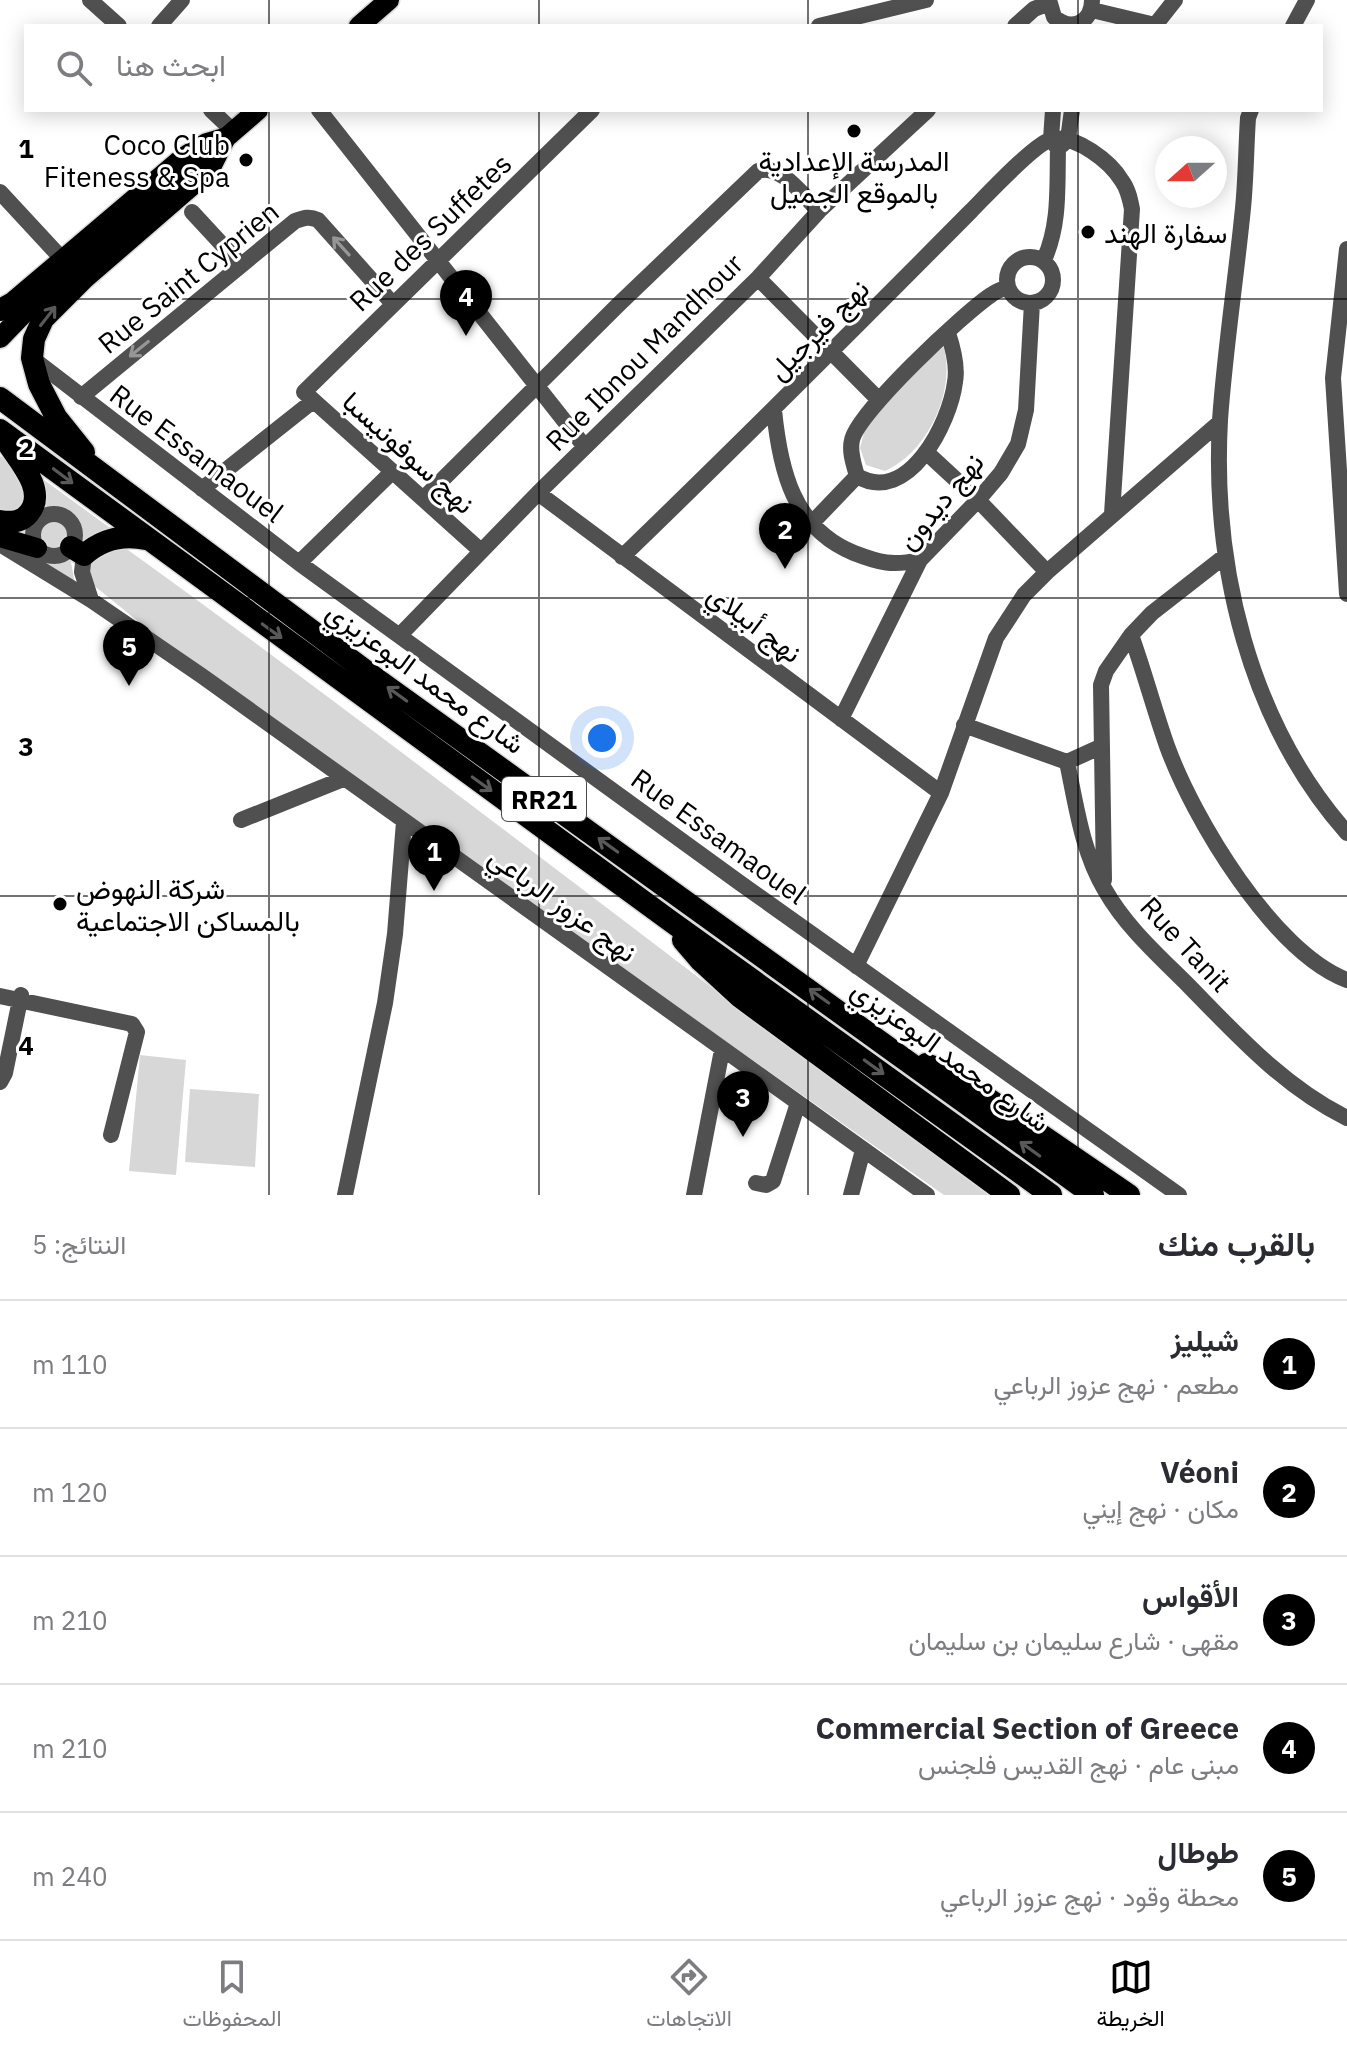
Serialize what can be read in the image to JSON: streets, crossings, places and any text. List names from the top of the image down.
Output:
{
  "streets": {
    "highway": ["شارع محمد البوعزيزي", "RR21"],
    "street": [
      "Rue des Suffetes",
      "Rue Saint Cyprien",
      "نهج فيرجيل",
      "Rue Ibnou Mandhour",
      "نهج سوفونيسبا",
      "Rue Essamaouel",
      "نهج ديدون",
      "نهج أبيلاي",
      "نهج عزوز الرباعي",
      "Rue Tanit"
    ]
  },
  "crossings": [
    ["Rue des Suffetes", "Rue Saint Cyprien"],
    ["Rue des Suffetes", "نهج سوفونيسبا"],
    ["Rue des Suffetes", "Rue Essamaouel"],
    ["Rue Saint Cyprien", "Rue Essamaouel"],
    ["نهج فيرجيل", "نهج أبيلاي"],
    ["Rue Ibnou Mandhour", "نهج سوفونيسبا"],
    ["Rue Ibnou Mandhour", "Rue Essamaouel"],
    ["Rue Ibnou Mandhour", "نهج أبيلاي"],
    ["نهج ديدون", "نهج أبيلاي"]
  ],
  "places": [
    "المدرسة الإعدادية بالموقع الجميل",
    "Coco Club Fiteness & Spa",
    "سفارة الهند",
    "شركة النهوض بالمساكن الاجتماعية"
  ],
  "north": "left",
  "page": {
    "search": "ابحث هنا",
    "pins": [
      "4",
      "2",
      "5",
      "1",
      "3"
    ],
    "heading": ["بالقرب منك", "النتائج: 5"],
    "list": [
      {
        "mark": "1",
        "name": "شيليز",
        "note": "مطعم · نهج عزوز الرباعي",
        "value": "110 m"
      },
      {
        "mark": "2",
        "name": "Véoni",
        "note": "مكان · نهج إيني",
        "value": "120 m"
      },
      {
        "mark": "3",
        "name": "الأقواس",
        "note": "مقهى · شارع سليمان بن سليمان",
        "value": "210 m"
      },
      {
        "mark": "4",
        "name": "Commercial Section of Greece",
        "note": "مبنى عام · نهج القديس فلجنس",
        "value": "210 m"
      },
      {
        "mark": "5",
        "name": "طوطال",
        "note": "محطة وقود · نهج عزوز الرباعي",
        "value": "240 m"
      }
    ],
    "nav": ["الخريطة", "الاتجاهات", "المحفوظات"]
  },
  "grid": {
    "rows": [
      "1",
      "2",
      "3",
      "4"
    ]
  }
}
